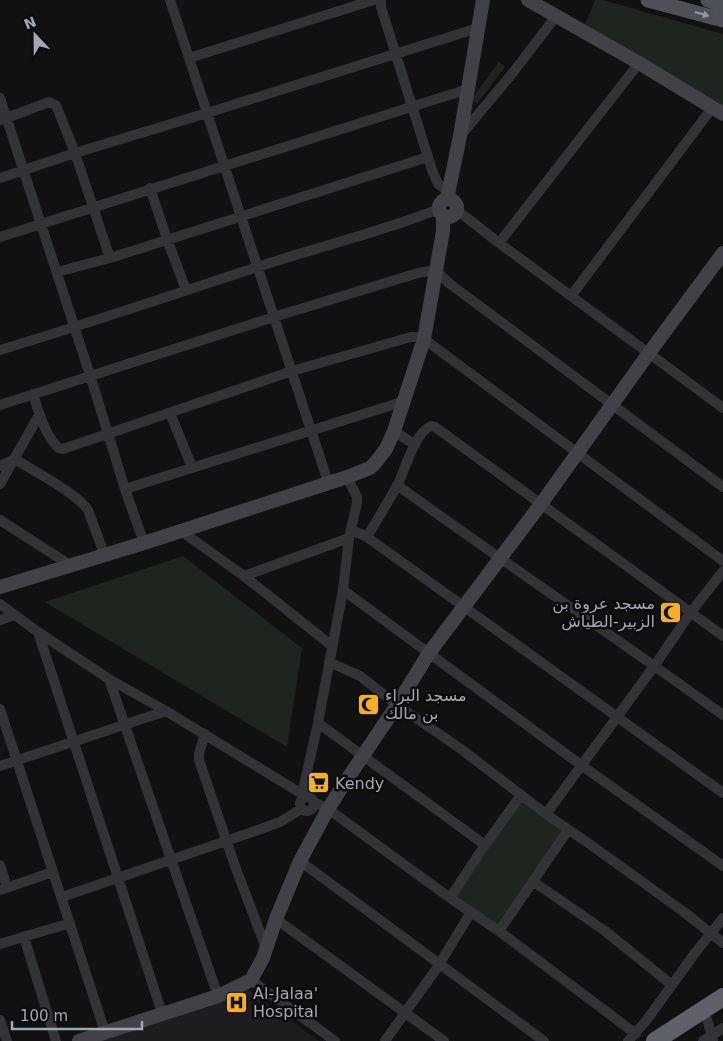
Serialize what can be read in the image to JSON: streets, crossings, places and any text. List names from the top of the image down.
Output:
{
  "places": {
    "mosque": ["مسجد عروة بن الزبير-الطياش", "مسجد البراء بن مالك"],
    "supermarket": ["Kendy"],
    "hospital": ["Al-Jalaa' Hospital"]
  },
  "scale_bar": "100 m",
  "north": "top"
}
